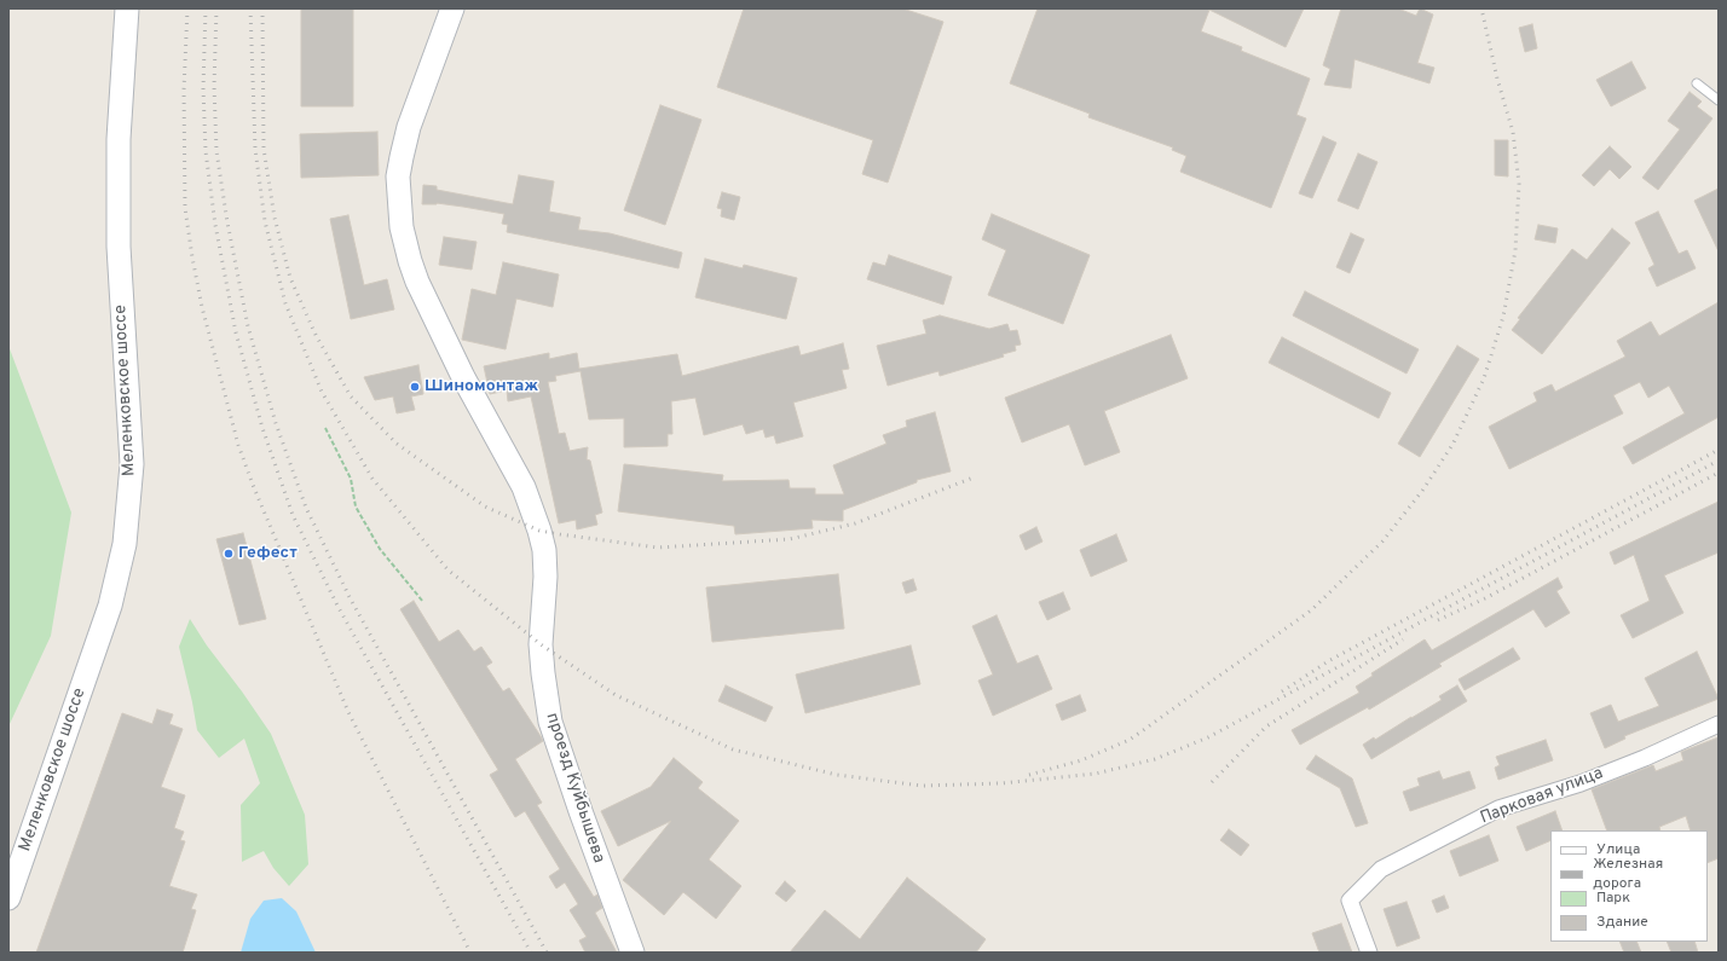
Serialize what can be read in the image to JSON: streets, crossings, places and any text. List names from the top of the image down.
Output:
{
  "streets": {
    "street": ["Меленковское шоссе", "проезд Куйбышева", "Парковая улица"]
  },
  "places": ["Шиномонтаж", "Гефест"],
  "legend": [
    "Улица",
    "Железная дорога",
    "Парк",
    "Здание"
  ]
}
